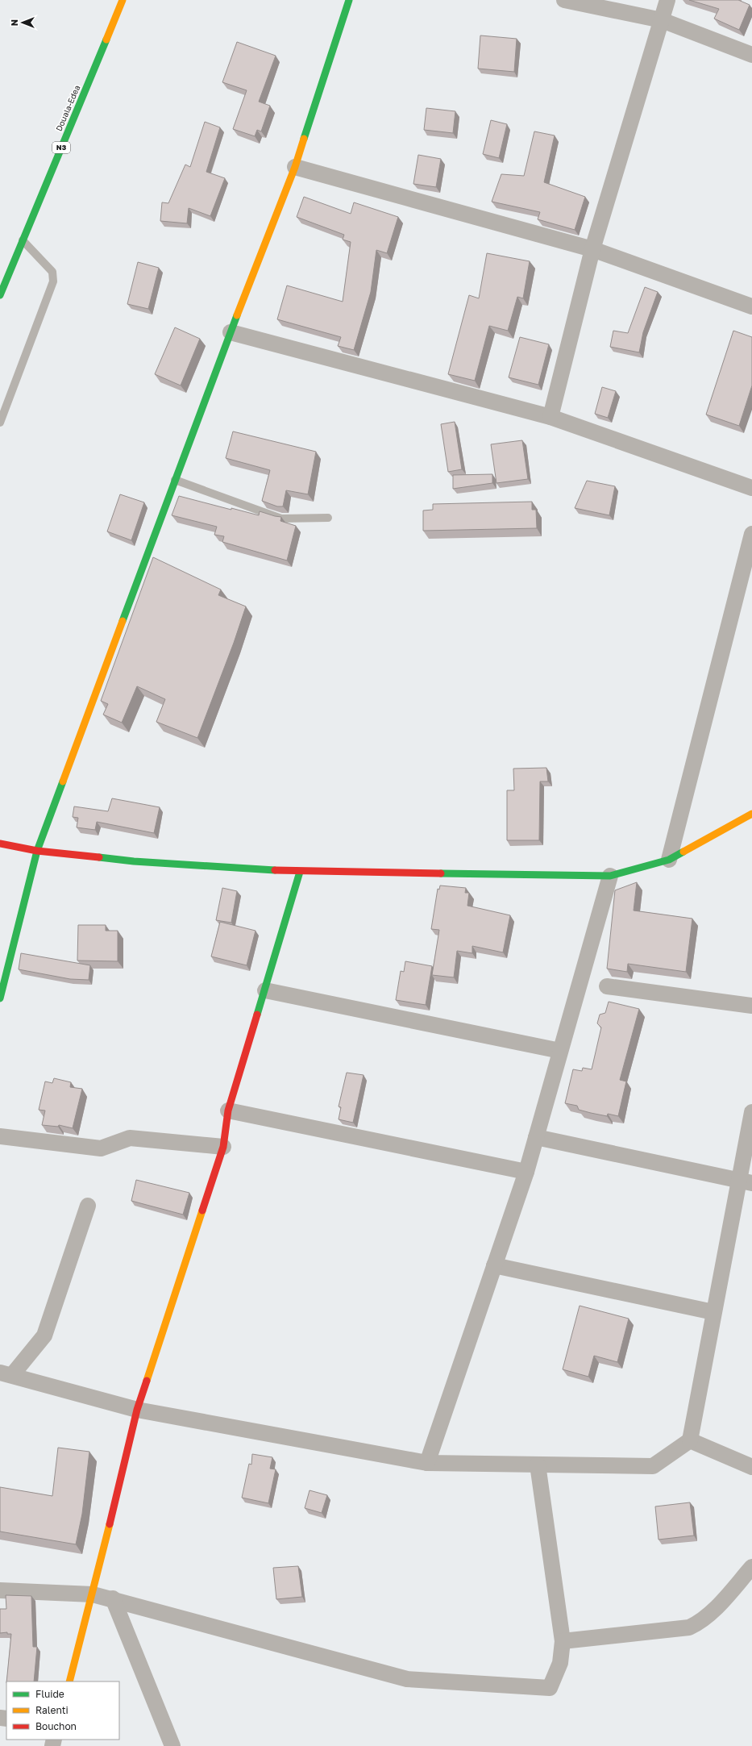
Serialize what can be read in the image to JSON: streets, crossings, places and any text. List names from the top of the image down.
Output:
{
  "streets": {
    "main road": ["Douala-Edea", "N3"]
  },
  "legend": ["Fluide", "Ralenti", "Bouchon"],
  "north": "left"
}
